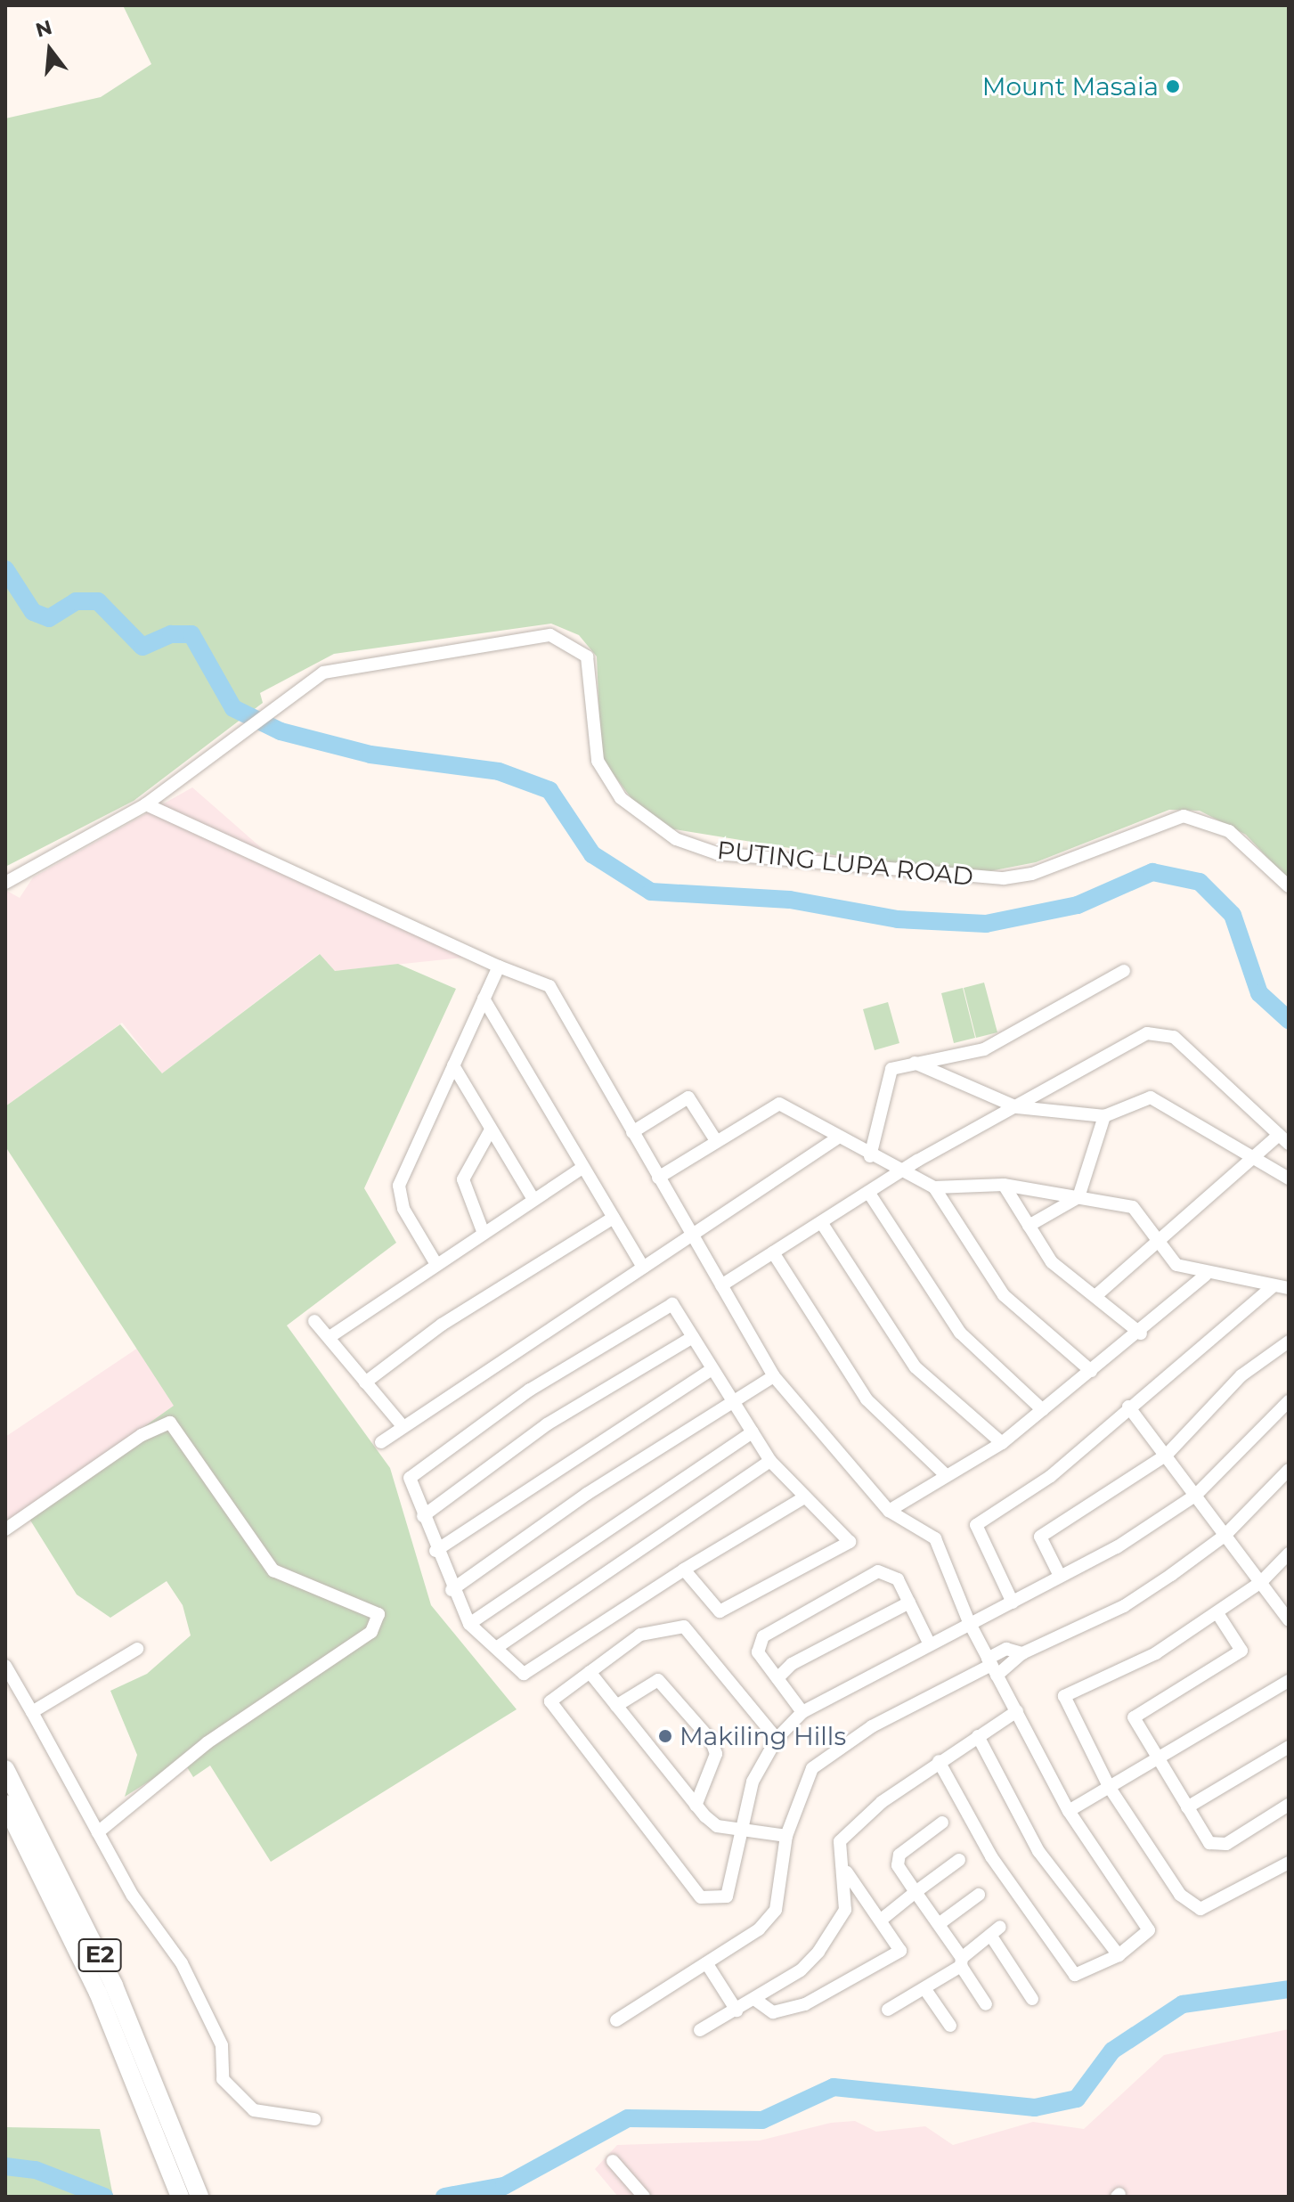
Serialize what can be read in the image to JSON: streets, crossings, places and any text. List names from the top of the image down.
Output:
{
  "streets": {
    "highway": ["E2"],
    "street": ["PUTING LUPA ROAD"]
  },
  "places": ["Mount Masaia", "Makiling Hills"],
  "north": "top"
}
